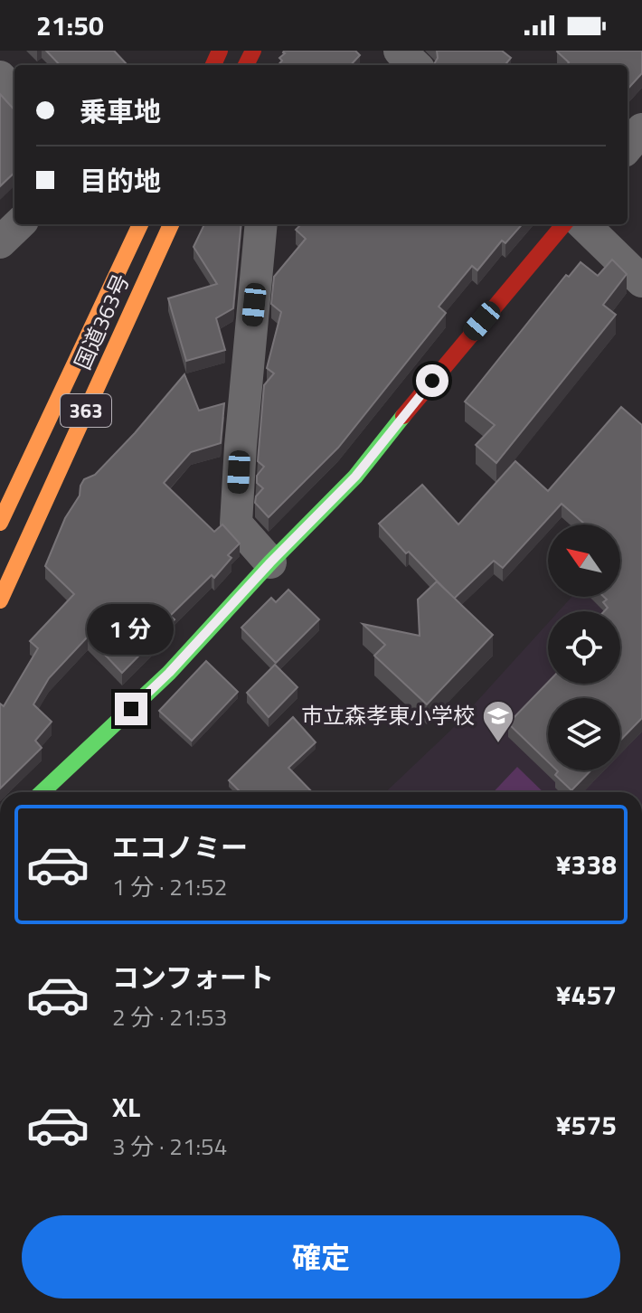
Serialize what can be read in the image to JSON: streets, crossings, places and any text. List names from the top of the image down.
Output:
{
  "streets": {
    "main road": ["国道363号", "363"]
  },
  "places": {
    "school or university": ["市立森孝東小学校"]
  },
  "north": "top left",
  "page": {
    "status": "21:50",
    "banner": ["乗車地", "目的地"],
    "bubble": "1 分",
    "list": [
      {
        "name": "エコノミー",
        "note": "1 分 · 21:52",
        "value": "¥338"
      },
      {
        "name": "コンフォート",
        "note": "2 分 · 21:53",
        "value": "¥457"
      },
      {
        "name": "XL",
        "note": "3 分 · 21:54",
        "value": "¥575"
      }
    ],
    "buttons": "確定"
  }
}
